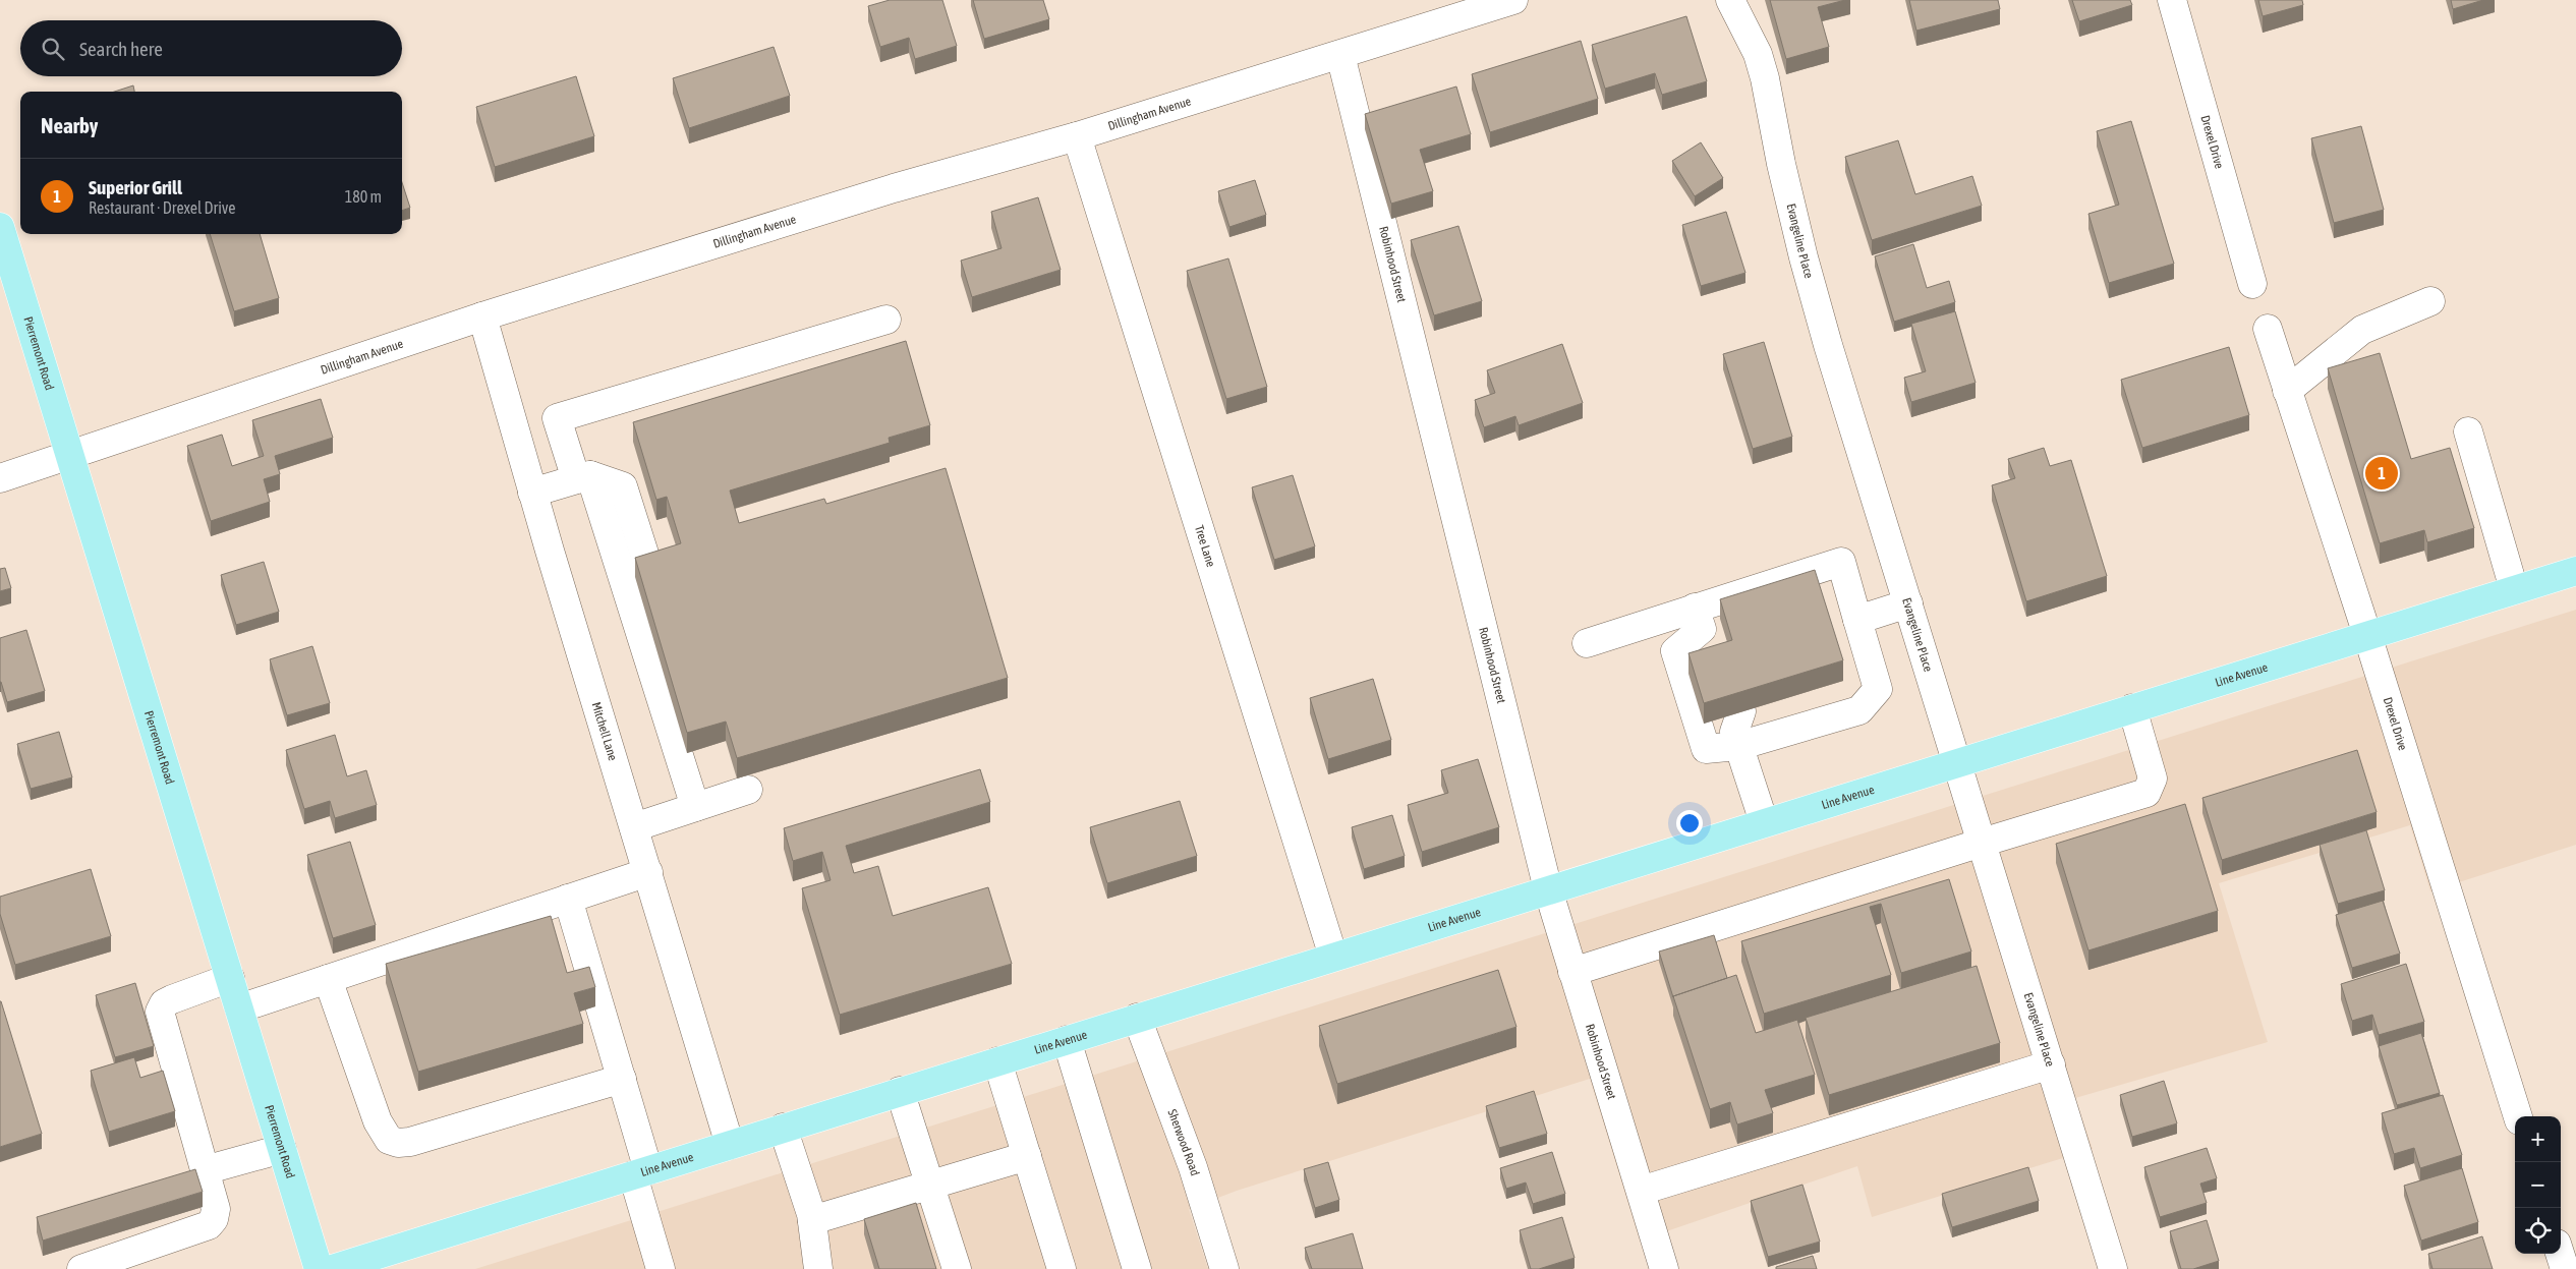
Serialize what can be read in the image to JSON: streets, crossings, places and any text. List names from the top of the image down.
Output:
{
  "streets": {
    "main road": ["Pierremont Road", "Line Avenue"],
    "street": [
      "Dillingham Avenue",
      "Drexel Drive",
      "Evangeline Place",
      "Robinhood Street",
      "Tree Lane",
      "Mitchell Lane",
      "Sherwood Road"
    ]
  },
  "crossings": [
    ["Dillingham Avenue", "Robinhood Street"],
    ["Dillingham Avenue", "Pierremont Road"],
    ["Dillingham Avenue", "Tree Lane"],
    ["Dillingham Avenue", "Mitchell Lane"],
    ["Drexel Drive", "Line Avenue"],
    ["Evangeline Place", "Line Avenue"],
    ["Robinhood Street", "Line Avenue"],
    ["Tree Lane", "Line Avenue"],
    ["Line Avenue", "Mitchell Lane"],
    ["Line Avenue", "Sherwood Road"]
  ],
  "page": {
    "search": "Search here",
    "heading": "Nearby",
    "list": [
      {
        "mark": "1",
        "name": "Superior Grill",
        "note": "Restaurant · Drexel Drive",
        "value": "180 m"
      }
    ],
    "pins": "1",
    "map_buttons": ["+", "−"]
  }
}
